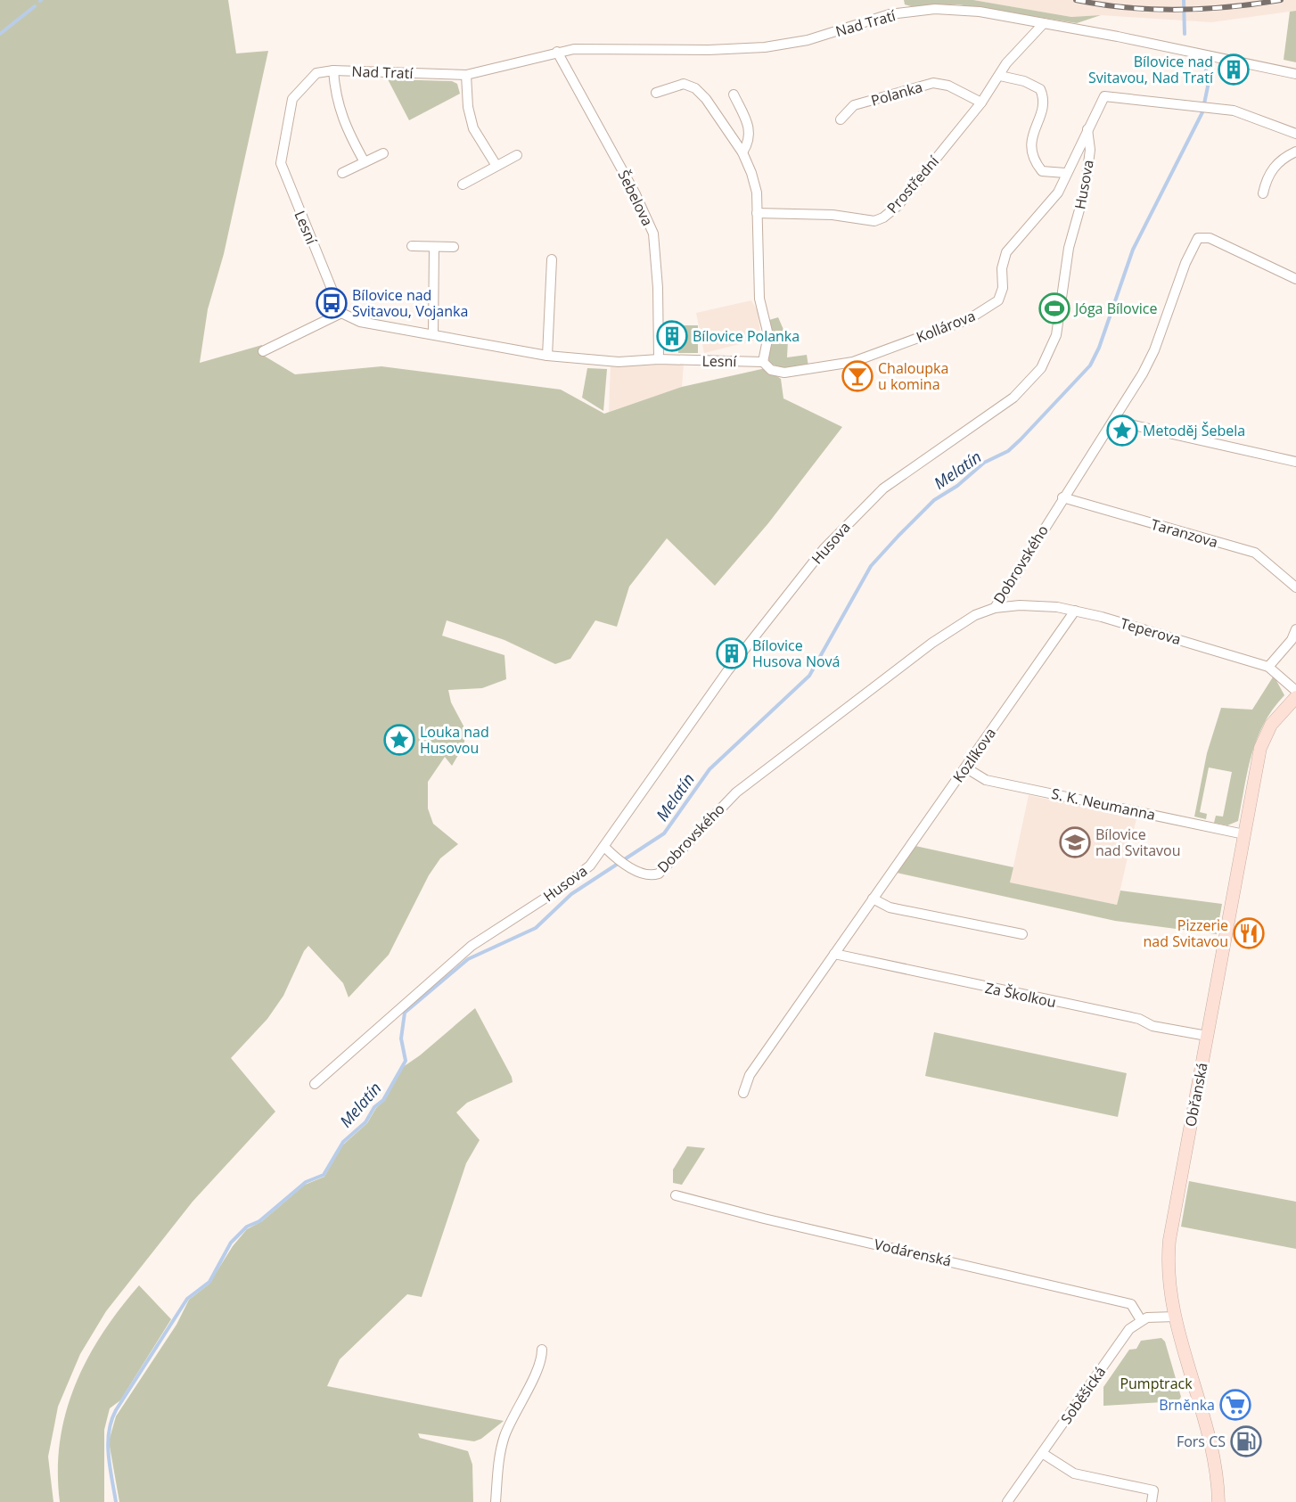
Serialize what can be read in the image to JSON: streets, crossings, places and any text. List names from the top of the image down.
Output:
{
  "streets": {
    "main road": ["Obřanská"],
    "street": [
      "Nad Tratí",
      "Polanka",
      "Prostřední",
      "Husova",
      "Šebelova",
      "Lesní",
      "Kollárova",
      "Taranzova",
      "Dobrovského",
      "Teperova",
      "Kozlíkova",
      "S. K. Neumanna",
      "Za Školkou",
      "Vodárenská",
      "Soběšická"
    ]
  },
  "crossings": [
    ["Nad Tratí", "Šebelova"],
    ["Nad Tratí", "Lesní"],
    ["Polanka", "Prostřední"],
    ["Husova", "Kollárova"],
    ["Husova", "Dobrovského"],
    ["Šebelova", "Lesní"],
    ["Lesní", "Kollárova"],
    ["Taranzova", "Dobrovského"],
    ["Dobrovského", "Teperova"],
    ["Teperova", "Kozlíkova"],
    ["Kozlíkova", "S. K. Neumanna"],
    ["Kozlíkova", "Za Školkou"],
    ["S. K. Neumanna", "Obřanská"],
    ["Za Školkou", "Obřanská"],
    ["Vodárenská", "Soběšická"]
  ],
  "water": ["Melatín"],
  "parks": ["Pumptrack"],
  "places": {
    "building": ["Bílovice nad Svitavou, Nad Tratí", "Bílovice Polanka", "Bílovice Husova Nová"],
    "bus stop": ["Bílovice nad Svitavou, Vojanka"],
    "sports": ["Jóga Bílovice"],
    "bar": ["Chaloupka u komina"],
    "place": ["Metoděj Šebela", "Louka nad Husovou"],
    "school or university": ["Bílovice nad Svitavou"],
    "restaurant": ["Pizzerie nad Svitavou"],
    "supermarket": ["Brněnka"],
    "fuel station": ["Fors CS"]
  }
}
